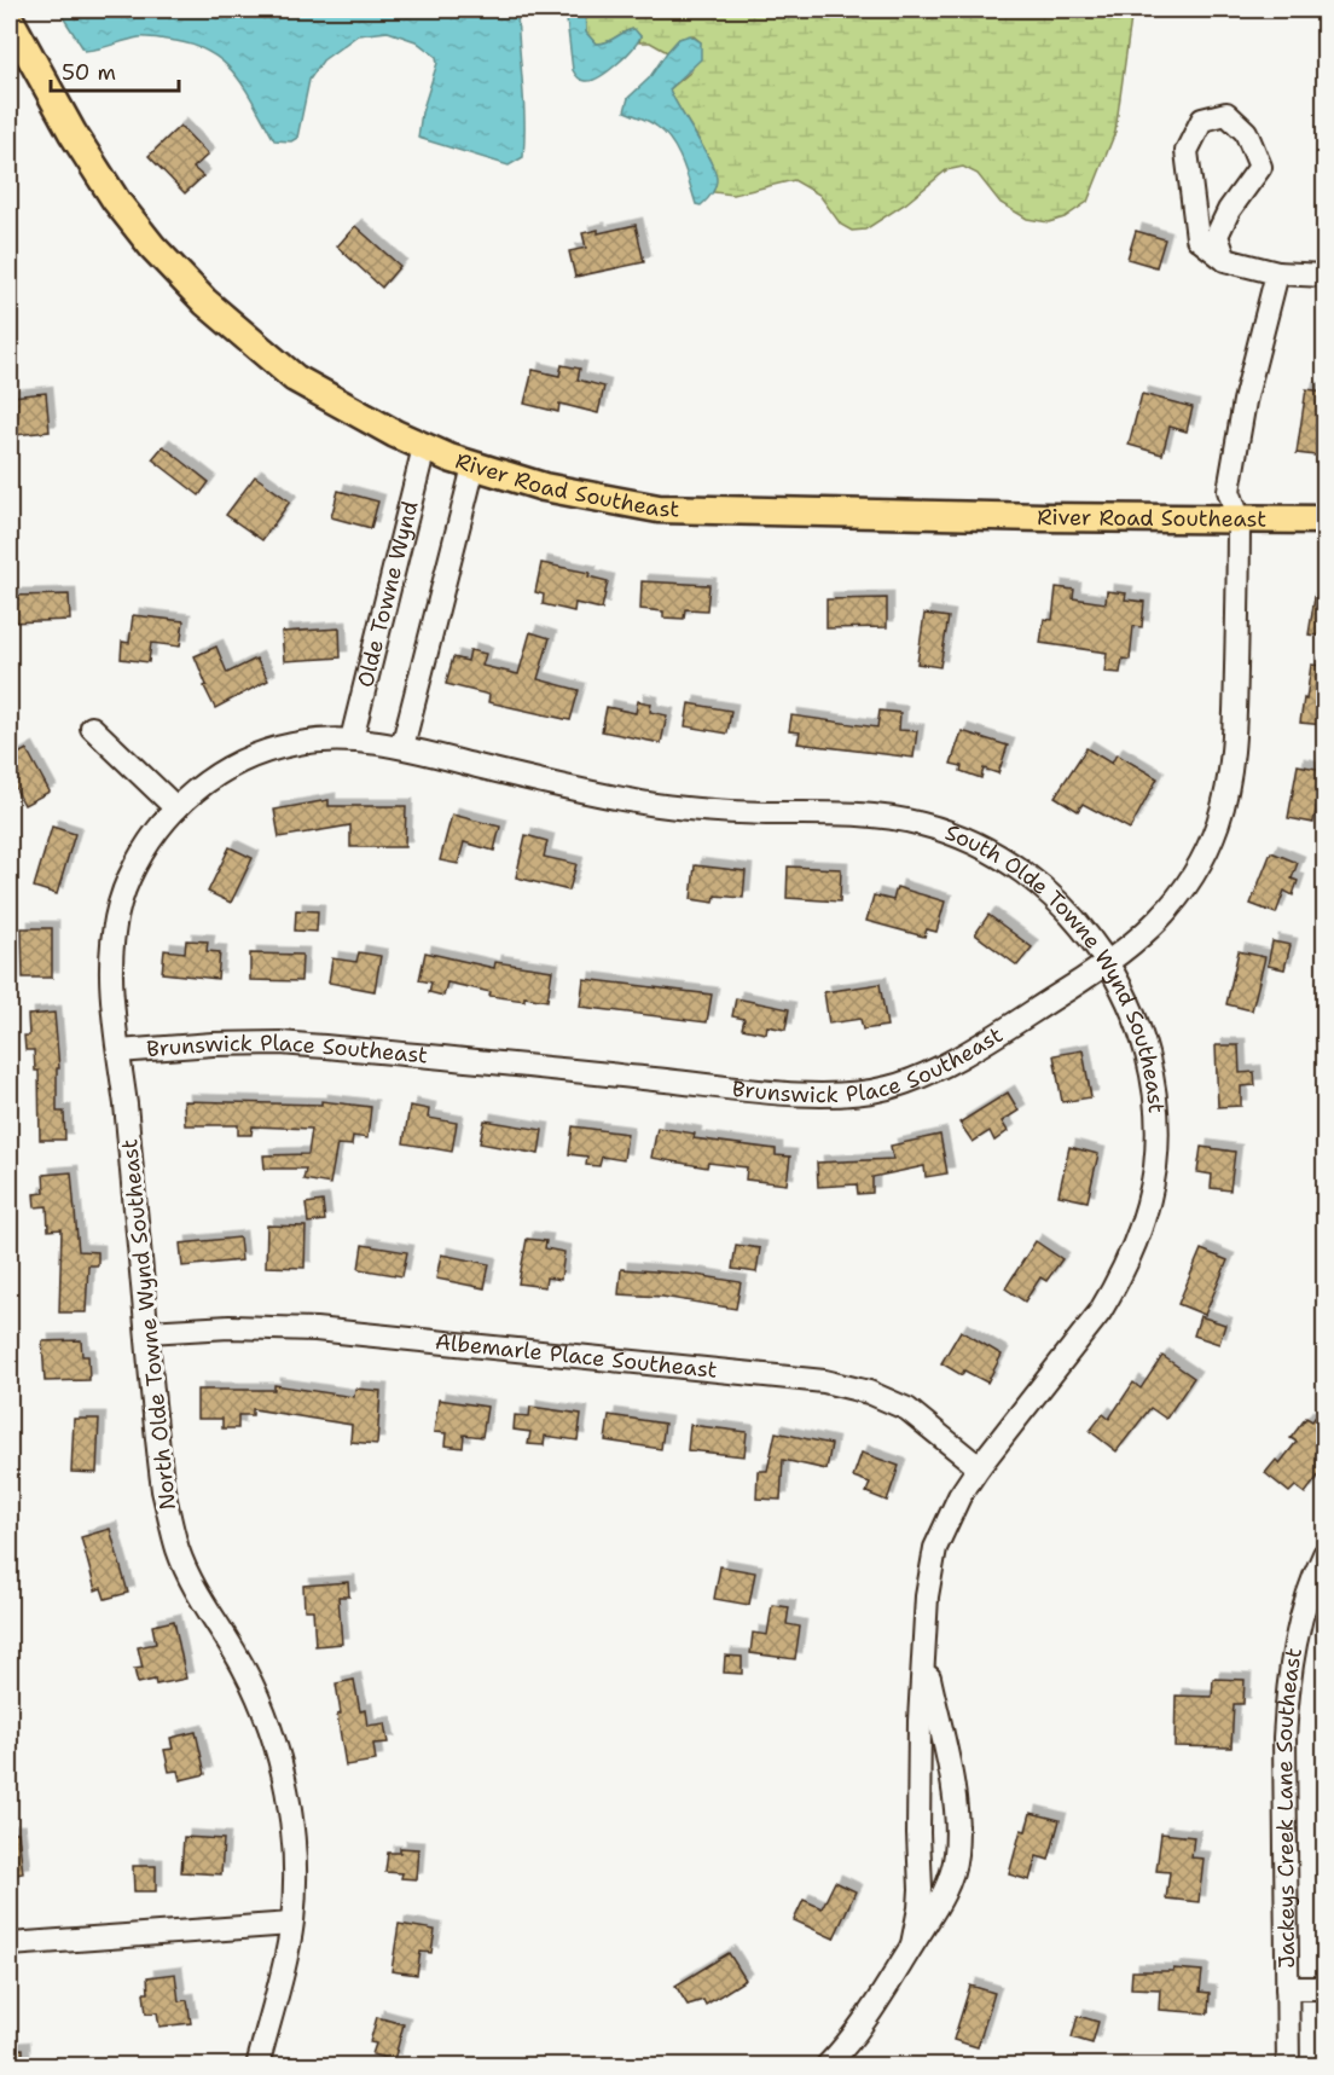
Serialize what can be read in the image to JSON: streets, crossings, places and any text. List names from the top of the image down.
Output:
{
  "streets": {
    "main road": ["River Road Southeast"],
    "street": [
      "Olde Towne Wynd",
      "South Olde Towne Wynd Southeast",
      "Brunswick Place Southeast",
      "North Olde Towne Wynd Southeast",
      "Albemarle Place Southeast",
      "Jackeys Creek Lane Southeast"
    ]
  },
  "crossings": [
    ["River Road Southeast", "Olde Towne Wynd"],
    ["River Road Southeast", "Brunswick Place Southeast"],
    ["Olde Towne Wynd", "South Olde Towne Wynd Southeast"],
    ["Olde Towne Wynd", "North Olde Towne Wynd Southeast"],
    ["South Olde Towne Wynd Southeast", "Brunswick Place Southeast"],
    ["South Olde Towne Wynd Southeast", "North Olde Towne Wynd Southeast"],
    ["South Olde Towne Wynd Southeast", "Albemarle Place Southeast"],
    ["Brunswick Place Southeast", "North Olde Towne Wynd Southeast"],
    ["North Olde Towne Wynd Southeast", "Albemarle Place Southeast"]
  ],
  "scale_bar": "50 m"
}
